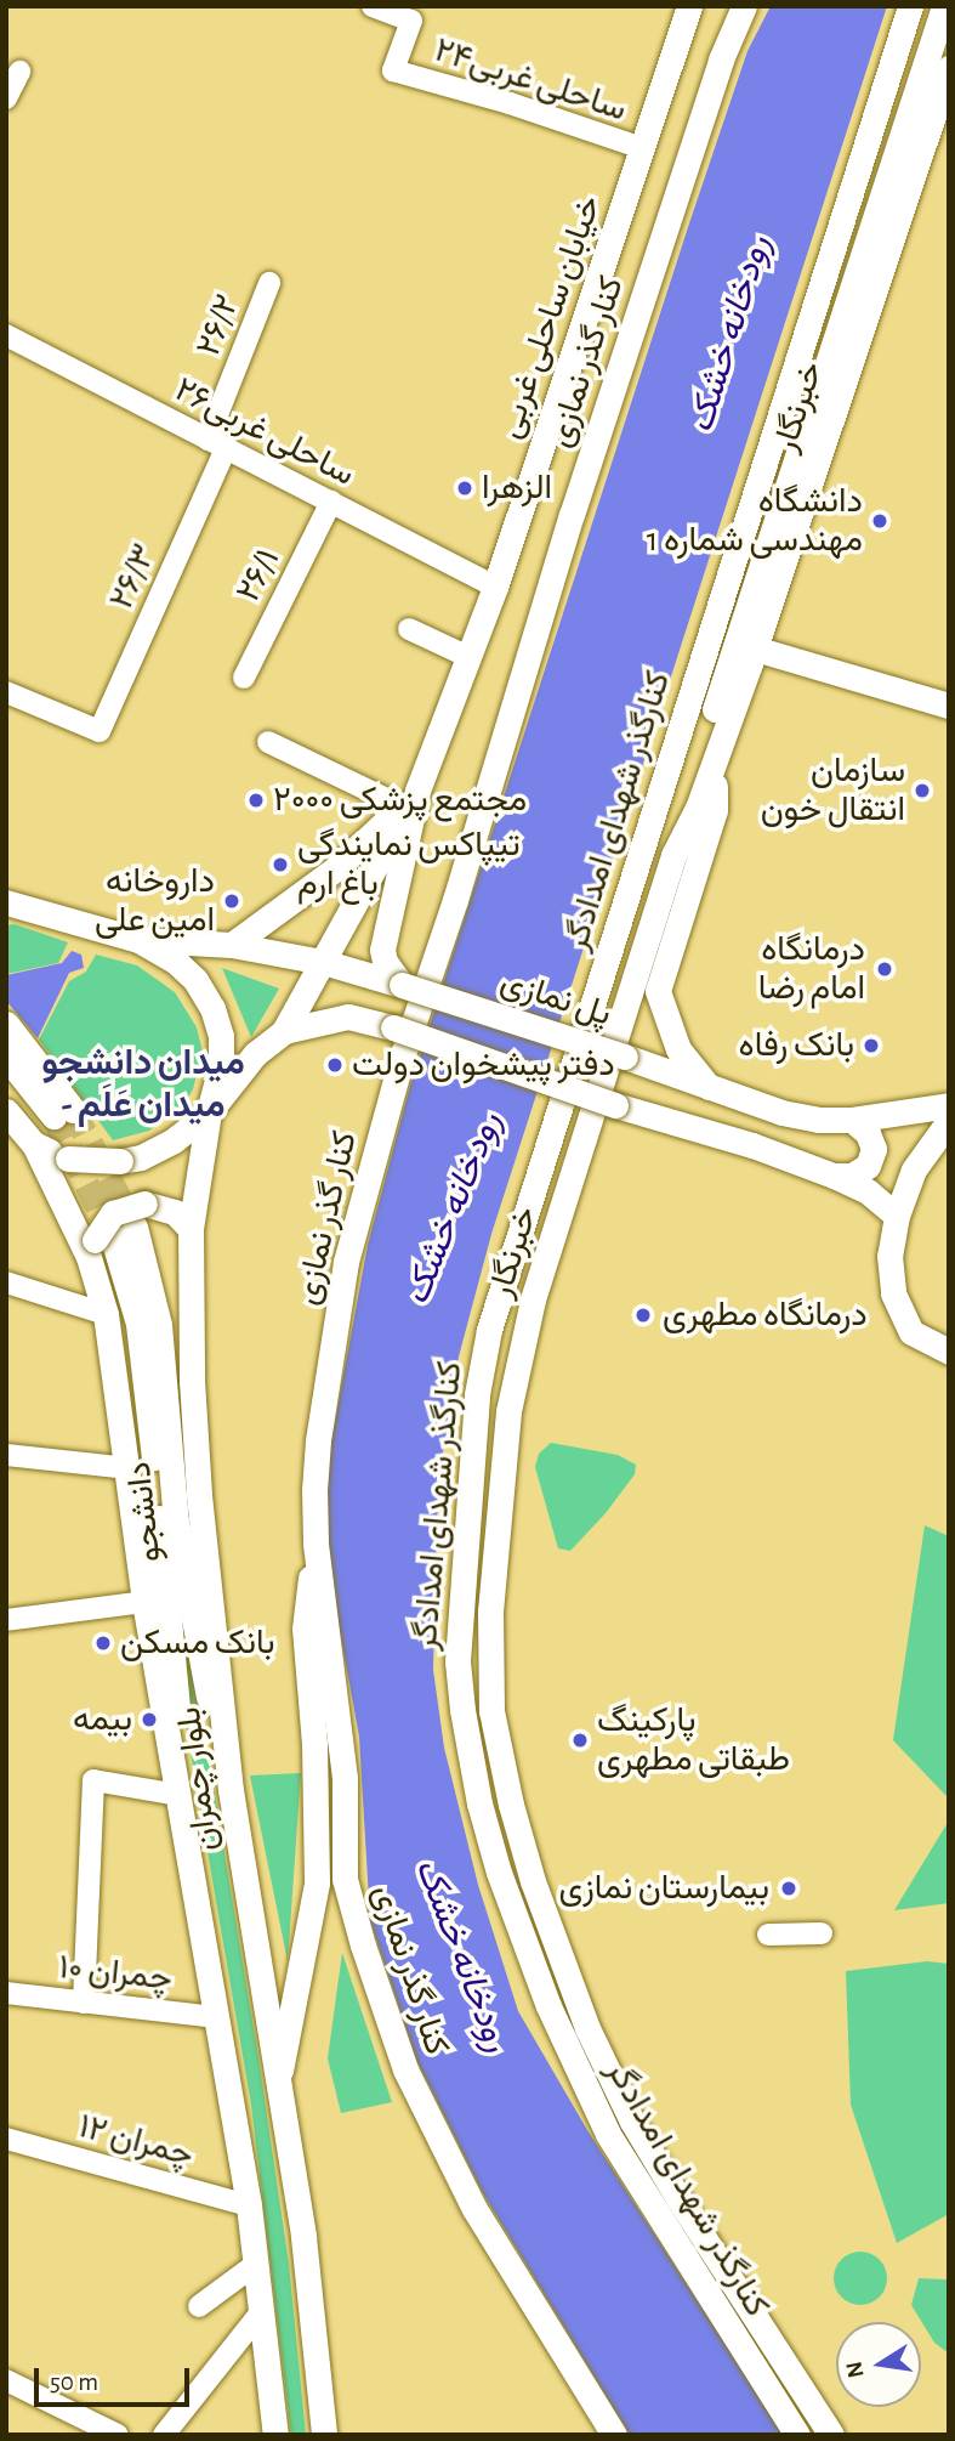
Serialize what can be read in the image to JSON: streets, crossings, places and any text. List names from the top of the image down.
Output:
{
  "streets": {
    "main road": [
      "خیابان ساحلی غربی",
      "کنار گذر نمازی",
      "خبرنگار",
      "کنارگذر شهدای امدادگر",
      "پل نمازی",
      "دانشجو",
      "بلوار چمران"
    ],
    "street": [
      "ساحلی غربی۲۴",
      "۲۶/۲",
      "ساحلی غربی۲۶",
      "۲۶/۱",
      "۲۶/۳",
      "۱۰ چمران",
      "۱۲ چمران"
    ]
  },
  "crossings": [
    ["ساحلی غربی۲۴", "خیابان ساحلی غربی"],
    ["خیابان ساحلی غربی", "ساحلی غربی۲۶"],
    ["۲۶/۲", "ساحلی غربی۲۶"],
    ["۲۶/۲", "۲۶/۳"],
    ["ساحلی غربی۲۶", "۲۶/۱"],
    ["ساحلی غربی۲۶", "۲۶/۳"],
    ["پل نمازی", "بلوار چمران"],
    ["دانشجو", "بلوار چمران"],
    ["بلوار چمران", "۱۰ چمران"],
    ["بلوار چمران", "۱۲ چمران"]
  ],
  "districts": ["میدان دانشجو - میدان عَلَم"],
  "water": ["رودخانه خشک"],
  "places": [
    "الزهرا",
    "دانشگاه مهندسی شماره 1",
    "سازمان انتقال خون",
    "مجتمع پزشکی ۲۰۰۰",
    "تیپاکس نمایندگی باغ ارم",
    "داروخانه امین علی",
    "درمانگاه امام رضا",
    "بانک رفاه",
    "دفتر پیشخوان دولت",
    "درمانگاه مطهری",
    "بانک مسکن",
    "بیمه",
    "پارکینگ طبقاتی مطهری",
    "بیمارستان نمازی"
  ],
  "scale_bar": "50 m",
  "north": "left"
}
